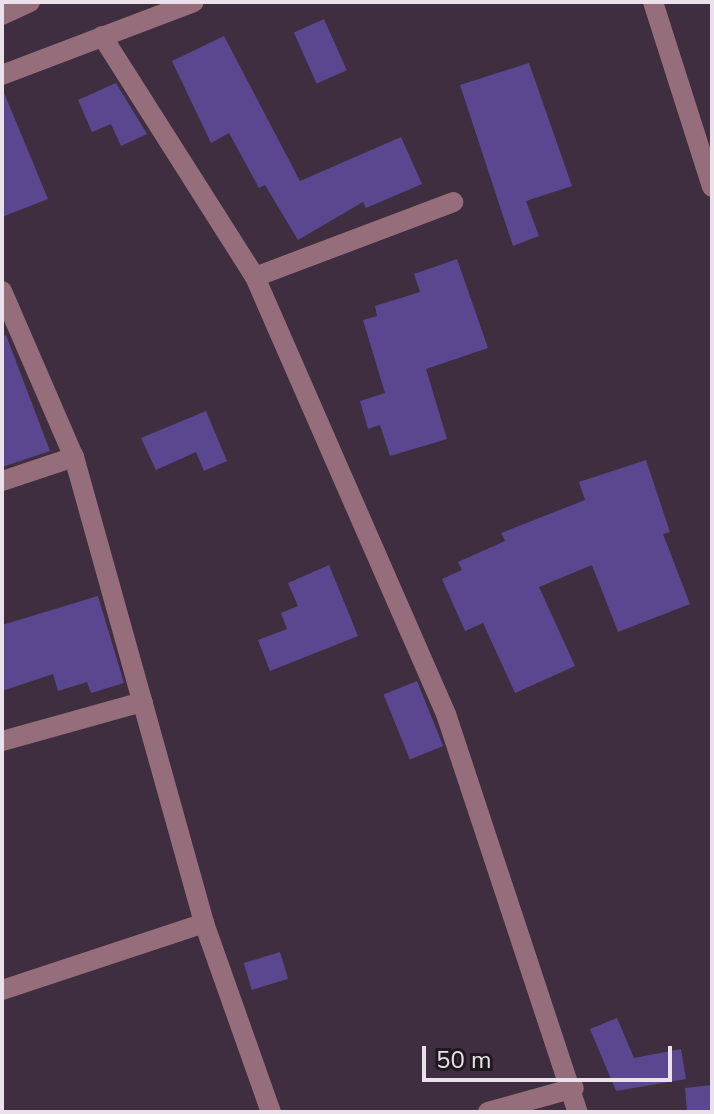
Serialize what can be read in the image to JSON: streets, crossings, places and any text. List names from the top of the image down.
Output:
{
  "scale_bar": "50 m"
}
